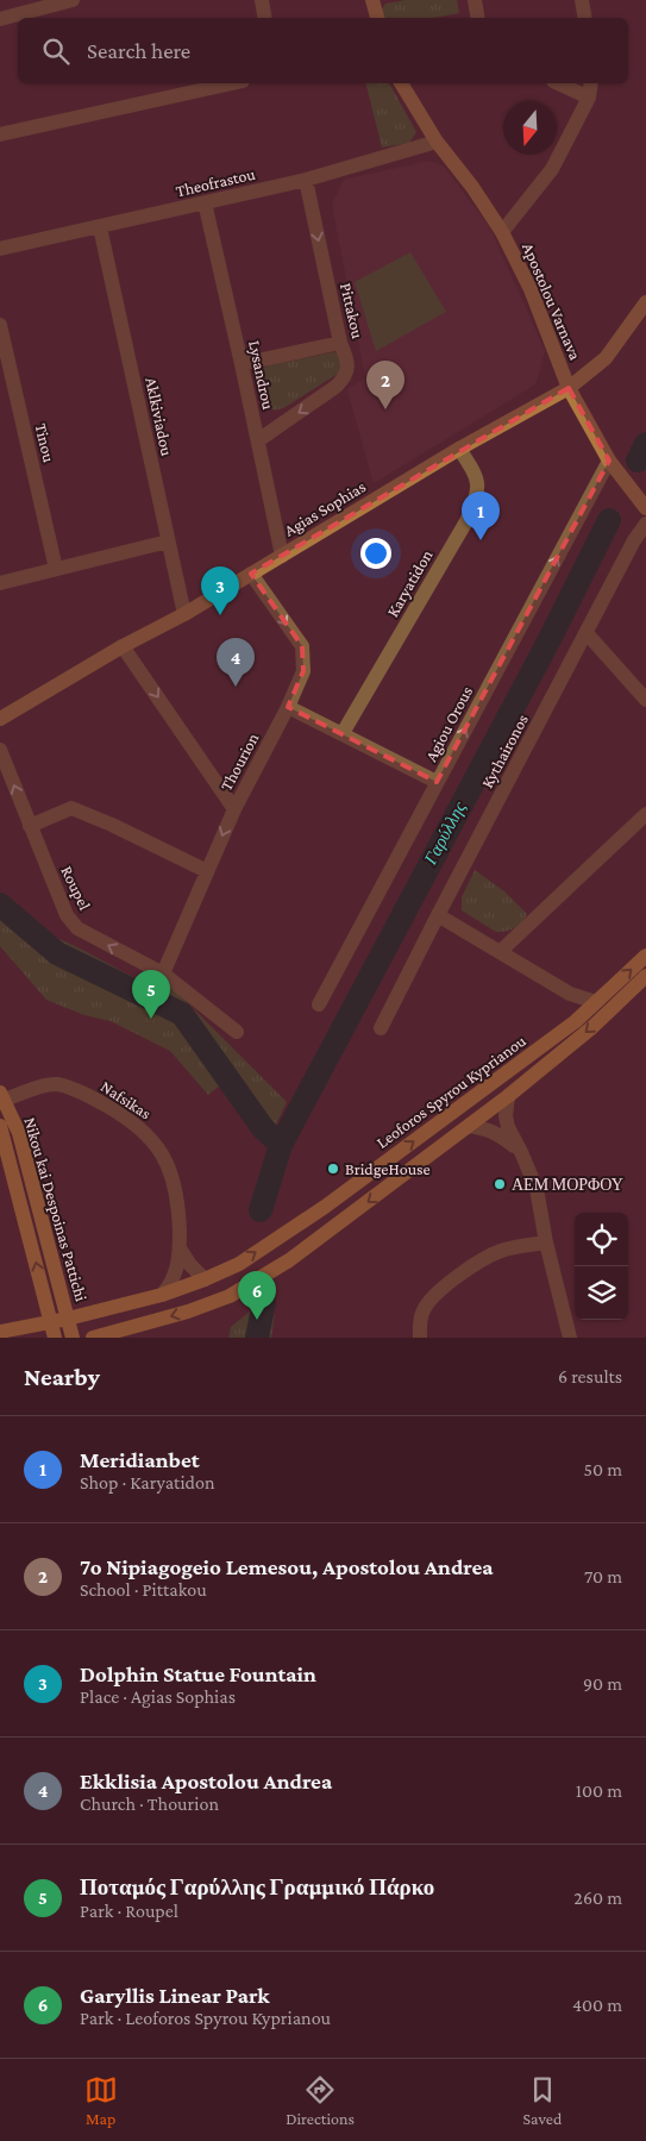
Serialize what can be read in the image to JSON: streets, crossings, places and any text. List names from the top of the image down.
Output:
{
  "streets": {
    "main road": ["Leoforos Spyrou Kyprianou", "Nikou kai Despoinas Pattichi"],
    "street": [
      "Theofrastou",
      "Apostolou Varnava",
      "Pittakou",
      "Lysandrou",
      "Aklkiviadou",
      "Tinou",
      "Agias Sophias",
      "Karyatidon",
      "Agiou Orous",
      "Kythaironos",
      "Thourion",
      "Roupel",
      "Nafsikas"
    ]
  },
  "crossings": [
    ["Theofrastou", "Apostolou Varnava"],
    ["Theofrastou", "Pittakou"],
    ["Theofrastou", "Lysandrou"],
    ["Theofrastou", "Aklkiviadou"],
    ["Apostolou Varnava", "Agias Sophias"],
    ["Apostolou Varnava", "Agiou Orous"],
    ["Pittakou", "Lysandrou"],
    ["Lysandrou", "Agias Sophias"],
    ["Aklkiviadou", "Agias Sophias"],
    ["Agias Sophias", "Karyatidon"],
    ["Agias Sophias", "Thourion"],
    ["Thourion", "Roupel"],
    ["Leoforos Spyrou Kyprianou", "Nafsikas"],
    ["Leoforos Spyrou Kyprianou", "Nikou kai Despoinas Pattichi"],
    ["Nafsikas", "Nikou kai Despoinas Pattichi"]
  ],
  "one_way": [
    "Pittakou",
    "Agiou Orous",
    "Thourion",
    "Roupel"
  ],
  "water": ["Γαρύλλης"],
  "places": ["BridgeHouse", "ΑΕΜ ΜΟΡΦΟΥ"],
  "north": "bottom",
  "page": {
    "search": "Search here",
    "pins": [
      "2",
      "1",
      "3",
      "4",
      "5",
      "6"
    ],
    "heading": ["Nearby", "6 results"],
    "list": [
      {
        "mark": "1",
        "name": "Meridianbet",
        "note": "Shop · Karyatidon",
        "value": "50 m"
      },
      {
        "mark": "2",
        "name": "7o Nipiagogeio Lemesou, Apostolou Andrea",
        "note": "School · Pittakou",
        "value": "70 m"
      },
      {
        "mark": "3",
        "name": "Dolphin Statue Fountain",
        "note": "Place · Agias Sophias",
        "value": "90 m"
      },
      {
        "mark": "4",
        "name": "Ekklisia Apostolou Andrea",
        "note": "Church · Thourion",
        "value": "100 m"
      },
      {
        "mark": "5",
        "name": "Ποταμός Γαρύλλης Γραμμικό Πάρκο",
        "note": "Park · Roupel",
        "value": "260 m"
      },
      {
        "mark": "6",
        "name": "Garyllis Linear Park",
        "note": "Park · Leoforos Spyrou Kyprianou",
        "value": "400 m"
      }
    ],
    "nav": ["Map", "Directions", "Saved"]
  }
}
